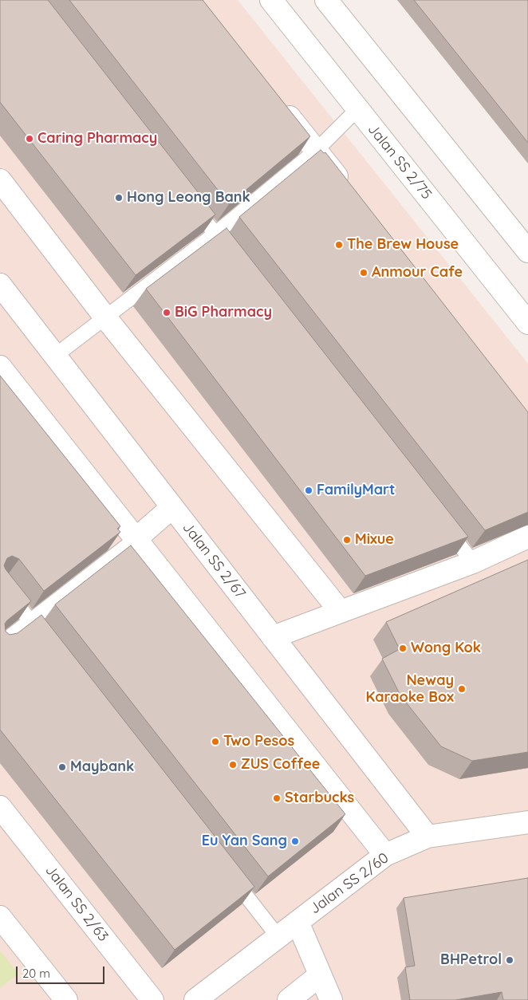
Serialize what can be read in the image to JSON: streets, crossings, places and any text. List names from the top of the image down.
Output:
{
  "streets": {
    "street": [
      "Jalan SS 2/75",
      "Jalan SS 2/67",
      "Jalan SS 2/60",
      "Jalan SS 2/63"
    ]
  },
  "crossings": [
    ["Jalan SS 2/67", "Jalan SS 2/60"]
  ],
  "places": [
    "Caring Pharmacy",
    "Hong Leong Bank",
    "The Brew House",
    "Anmour Cafe",
    "BiG Pharmacy",
    "FamilyMart",
    "Mixue",
    "Wong Kok",
    "Neway Karaoke Box",
    "Two Pesos",
    "ZUS Coffee",
    "Maybank",
    "Starbucks",
    "Eu Yan Sang",
    "BHPetrol"
  ],
  "scale_bar": "20 m"
}
